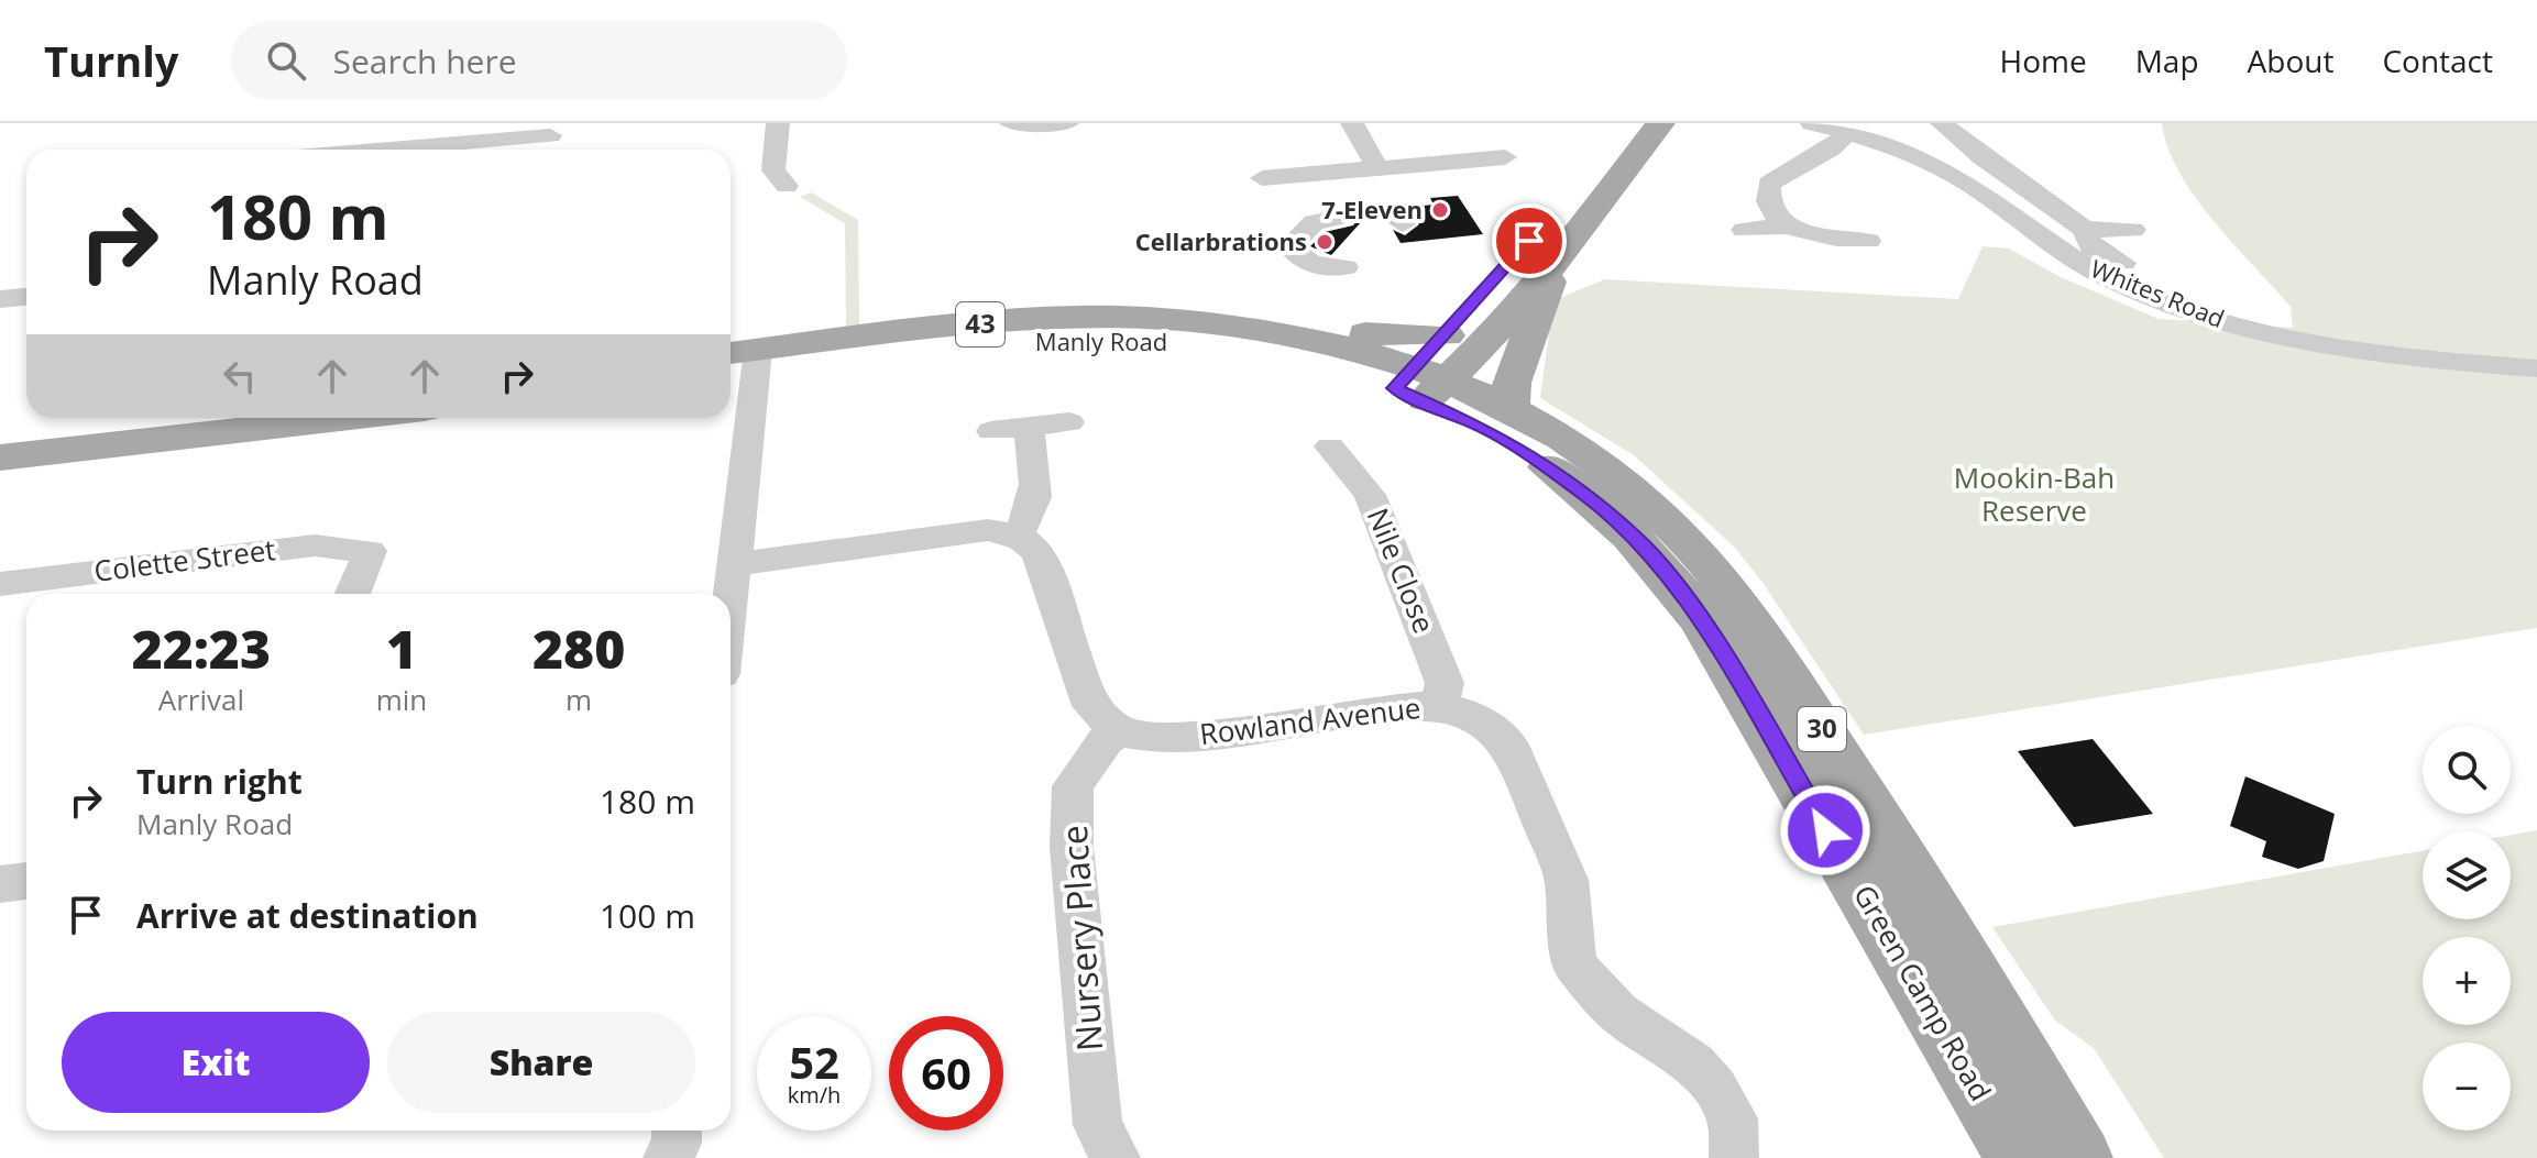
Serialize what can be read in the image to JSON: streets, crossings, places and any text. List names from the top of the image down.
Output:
{
  "streets": {
    "main road": [
      "43",
      "Manly Road",
      "30",
      "Green Camp Road"
    ],
    "street": [
      "Whites Road",
      "Colette Street",
      "Nile Close",
      "Rowland Avenue",
      "Nursery Place"
    ]
  },
  "crossings": [
    ["Manly Road", "Green Camp Road"],
    ["Nile Close", "Rowland Avenue"],
    ["Rowland Avenue", "Nursery Place"]
  ],
  "parks": ["Mookin-Bah Reserve"],
  "places": ["7-Eleven", "Cellarbrations"],
  "page": {
    "header": "Turnly",
    "search": "Search here",
    "nav": [
      "Home",
      "Map",
      "About",
      "Contact"
    ],
    "turn": ["180 m", "Manly Road"],
    "eta": [
      "22:23",
      "Arrival",
      "1",
      "min",
      "280",
      "m"
    ],
    "map_buttons": ["+", "−"],
    "list": [
      {
        "name": "Turn right",
        "note": "Manly Road",
        "value": "180 m"
      },
      {
        "name": "Arrive at destination",
        "value": "100 m"
      }
    ],
    "buttons": ["Exit", "Share"],
    "speed": "52 km/h",
    "limit": "60"
  }
}
